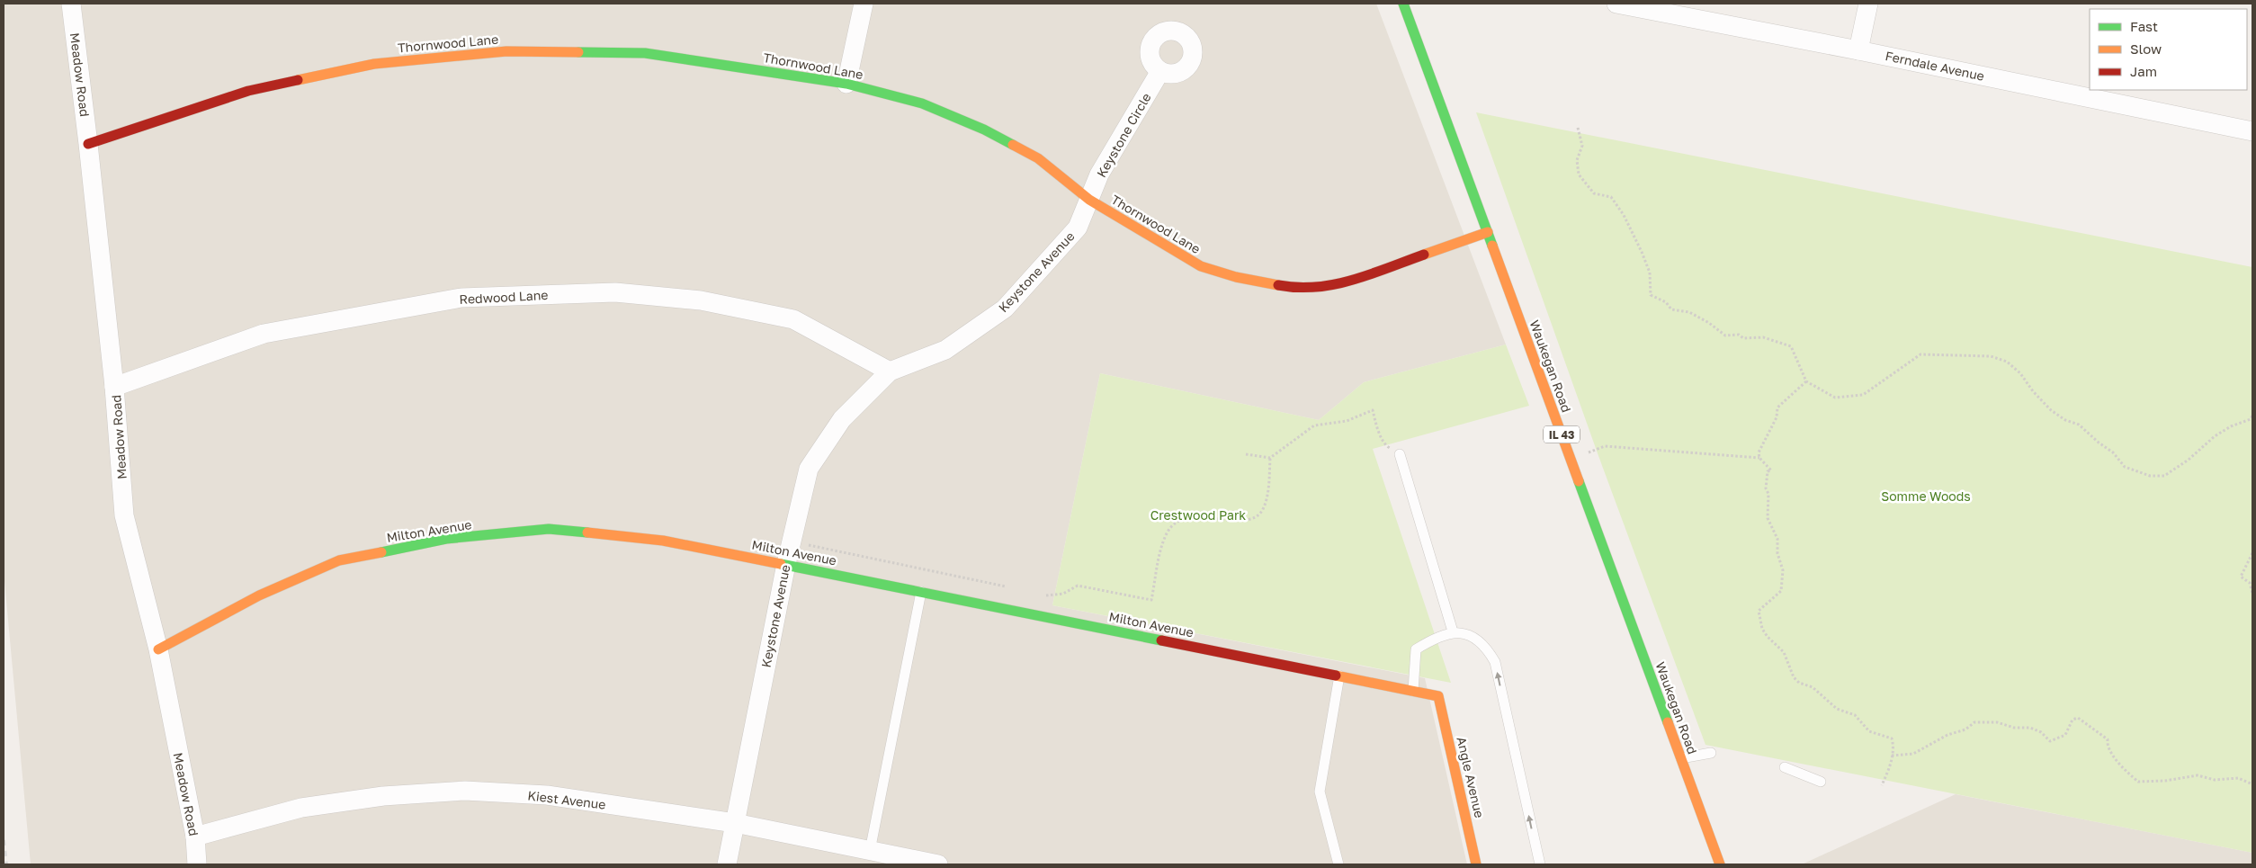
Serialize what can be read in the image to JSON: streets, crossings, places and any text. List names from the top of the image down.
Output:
{
  "streets": {
    "street": [
      "Thornwood Lane",
      "Ferndale Avenue",
      "Meadow Road",
      "Keystone Circle",
      "Keystone Avenue",
      "Redwood Lane",
      "Waukegan Road",
      "IL 43",
      "Milton Avenue",
      "Angle Avenue",
      "Kiest Avenue"
    ]
  },
  "crossings": [
    ["Thornwood Lane", "Meadow Road"],
    ["Thornwood Lane", "Keystone Circle"],
    ["Thornwood Lane", "Keystone Avenue"],
    ["Thornwood Lane", "Waukegan Road"],
    ["Meadow Road", "Redwood Lane"],
    ["Meadow Road", "Milton Avenue"],
    ["Meadow Road", "Kiest Avenue"],
    ["Keystone Circle", "Keystone Avenue"],
    ["Keystone Avenue", "Redwood Lane"],
    ["Keystone Avenue", "Milton Avenue"],
    ["Keystone Avenue", "Kiest Avenue"],
    ["Milton Avenue", "Angle Avenue"]
  ],
  "parks": ["Somme Woods", "Crestwood Park"],
  "legend": ["Fast", "Slow", "Jam"]
}
